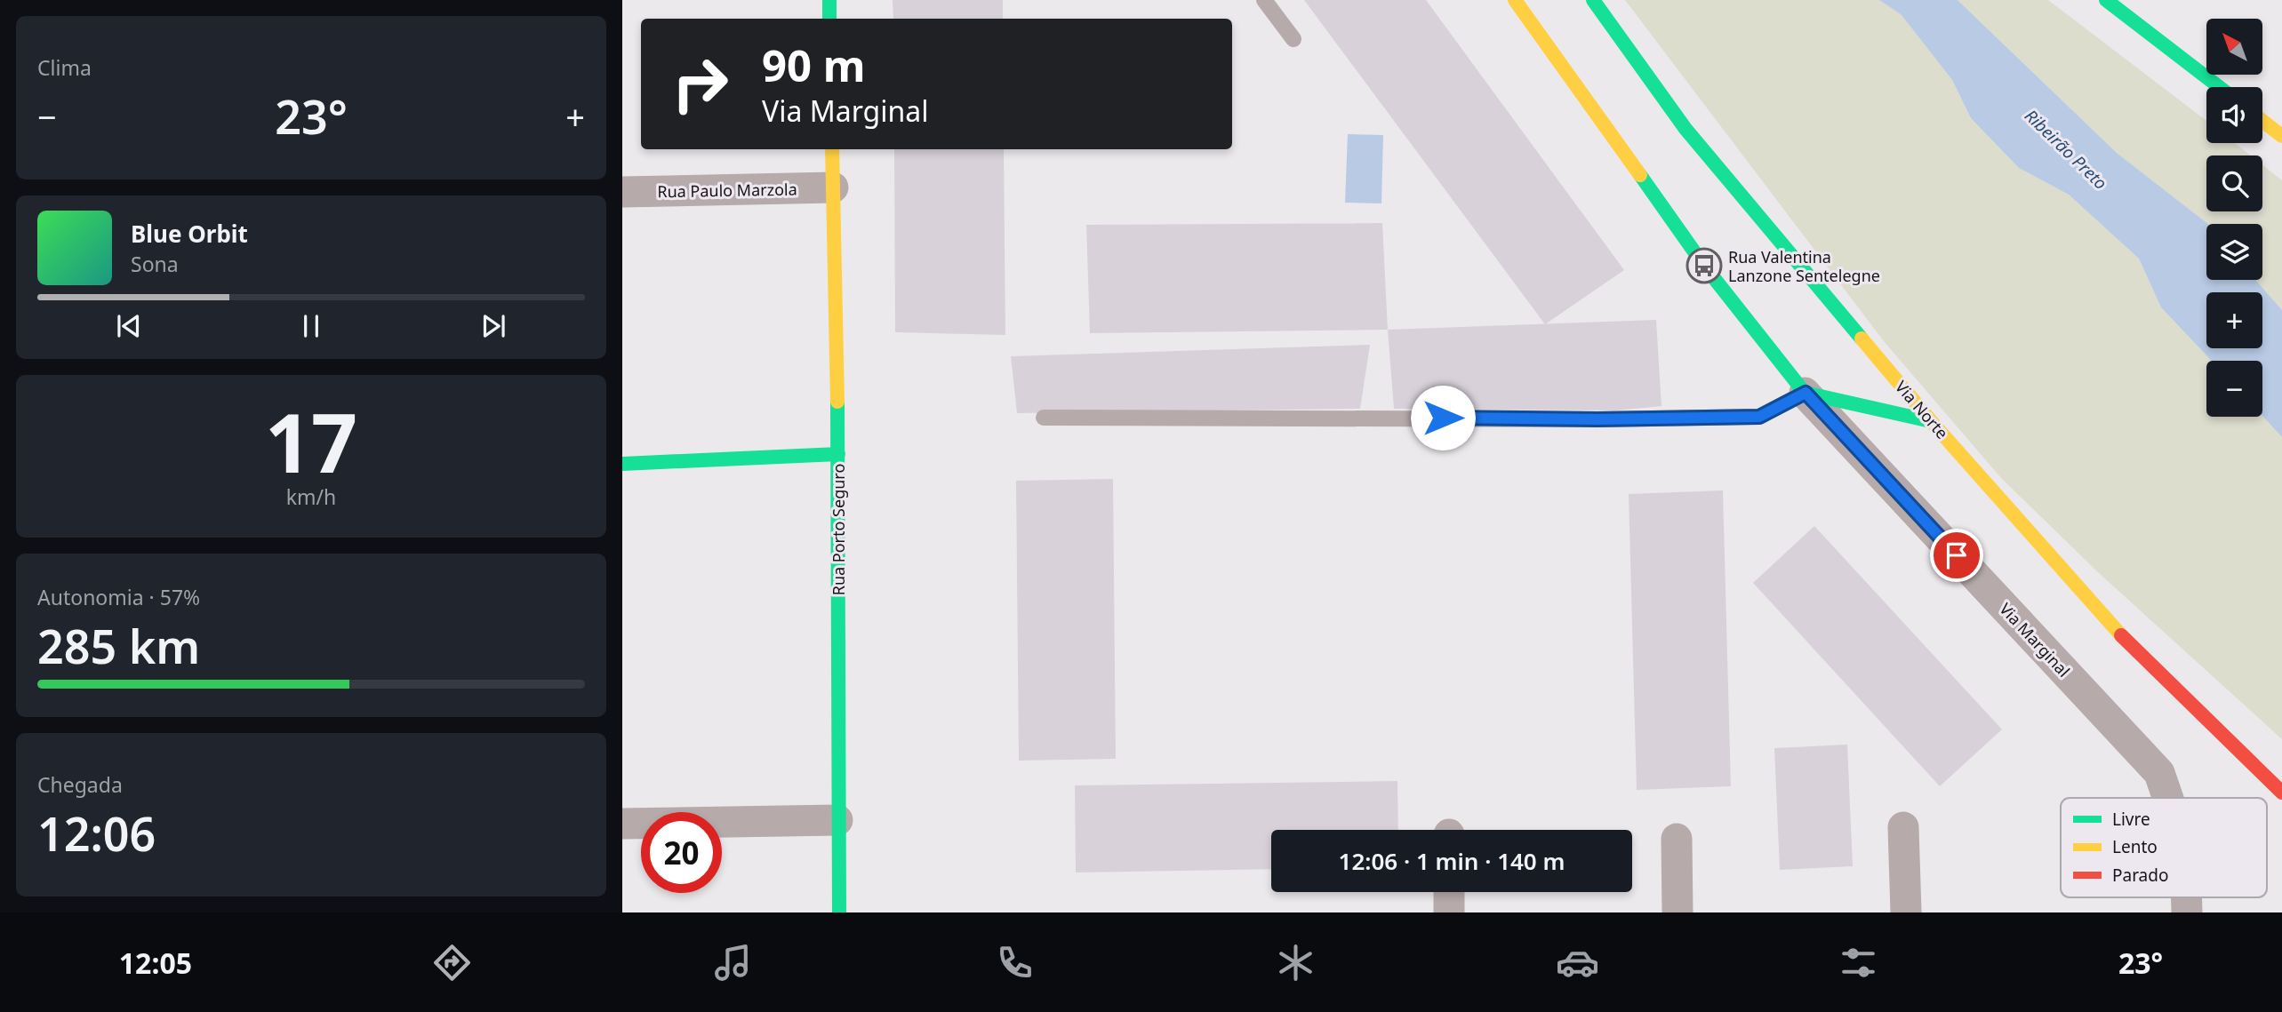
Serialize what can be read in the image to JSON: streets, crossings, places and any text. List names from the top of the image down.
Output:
{
  "streets": {
    "street": [
      "Rua Paulo Marzola",
      "Via Norte",
      "Rua Porto Seguro",
      "Via Marginal"
    ]
  },
  "crossings": [
    ["Rua Paulo Marzola", "Rua Porto Seguro"]
  ],
  "water": ["Ribeirão Preto"],
  "places": {
    "bus stop": ["Rua Valentina Lanzone Sentelegne"]
  },
  "legend": ["Livre", "Lento", "Parado"],
  "north": "top left",
  "page": {
    "tile": [
      "Clima",
      ["17", "km/h"],
      ["Autonomia · 57%", "285 km"],
      ["Chegada", "12:06"]
    ],
    "map_buttons": ["+", "−"],
    "turn": ["90 m", "Via Marginal"],
    "heat": ["−", "23°", "+"],
    "song": ["Blue Orbit", "Sona"],
    "limit": "20",
    "trip": "12:06 · 1 min · 140 m",
    "tabs": ["12:05", "23°"]
  }
}
